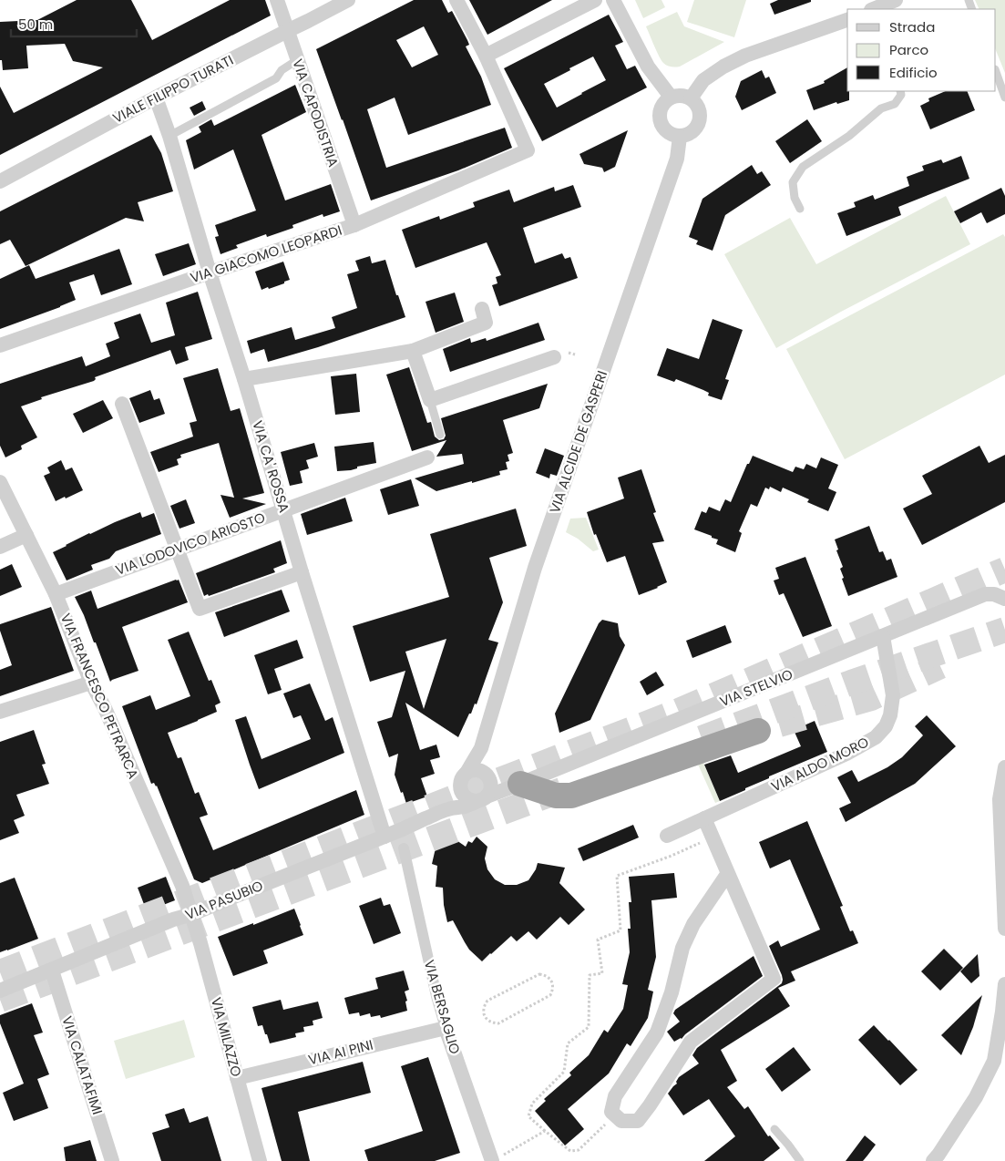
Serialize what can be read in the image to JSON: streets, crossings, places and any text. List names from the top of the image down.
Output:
{
  "streets": {
    "street": [
      "VIALE FILIPPO TURATI",
      "VIA CAPODISTRIA",
      "VIA GIACOMO LEOPARDI",
      "VIA ALCIDE DE GASPERI",
      "VIA CA' ROSSA",
      "VIA LODOVICO ARIOSTO",
      "VIA STELVIO",
      "VIA FRANCESCO PETRARCA",
      "VIA ALDO MORO",
      "VIA PASUBIO",
      "VIA BERSAGLIO",
      "VIA MILAZZO",
      "VIA AI PINI",
      "VIA CALATAFIMI"
    ]
  },
  "crossings": [
    ["VIALE FILIPPO TURATI", "VIA CAPODISTRIA"],
    ["VIALE FILIPPO TURATI", "VIA CA' ROSSA"],
    ["VIA CAPODISTRIA", "VIA GIACOMO LEOPARDI"],
    ["VIA GIACOMO LEOPARDI", "VIA CA' ROSSA"],
    ["VIA ALCIDE DE GASPERI", "VIA STELVIO"],
    ["VIA ALCIDE DE GASPERI", "VIA PASUBIO"],
    ["VIA CA' ROSSA", "VIA LODOVICO ARIOSTO"],
    ["VIA CA' ROSSA", "VIA PASUBIO"],
    ["VIA CA' ROSSA", "VIA BERSAGLIO"],
    ["VIA LODOVICO ARIOSTO", "VIA FRANCESCO PETRARCA"],
    ["VIA STELVIO", "VIA ALDO MORO"],
    ["VIA STELVIO", "VIA PASUBIO"],
    ["VIA FRANCESCO PETRARCA", "VIA PASUBIO"],
    ["VIA FRANCESCO PETRARCA", "VIA MILAZZO"],
    ["VIA PASUBIO", "VIA BERSAGLIO"],
    ["VIA PASUBIO", "VIA MILAZZO"],
    ["VIA PASUBIO", "VIA CALATAFIMI"],
    ["VIA BERSAGLIO", "VIA AI PINI"],
    ["VIA MILAZZO", "VIA AI PINI"]
  ],
  "legend": ["Strada", "Parco", "Edificio"],
  "scale_bar": "50 m"
}
